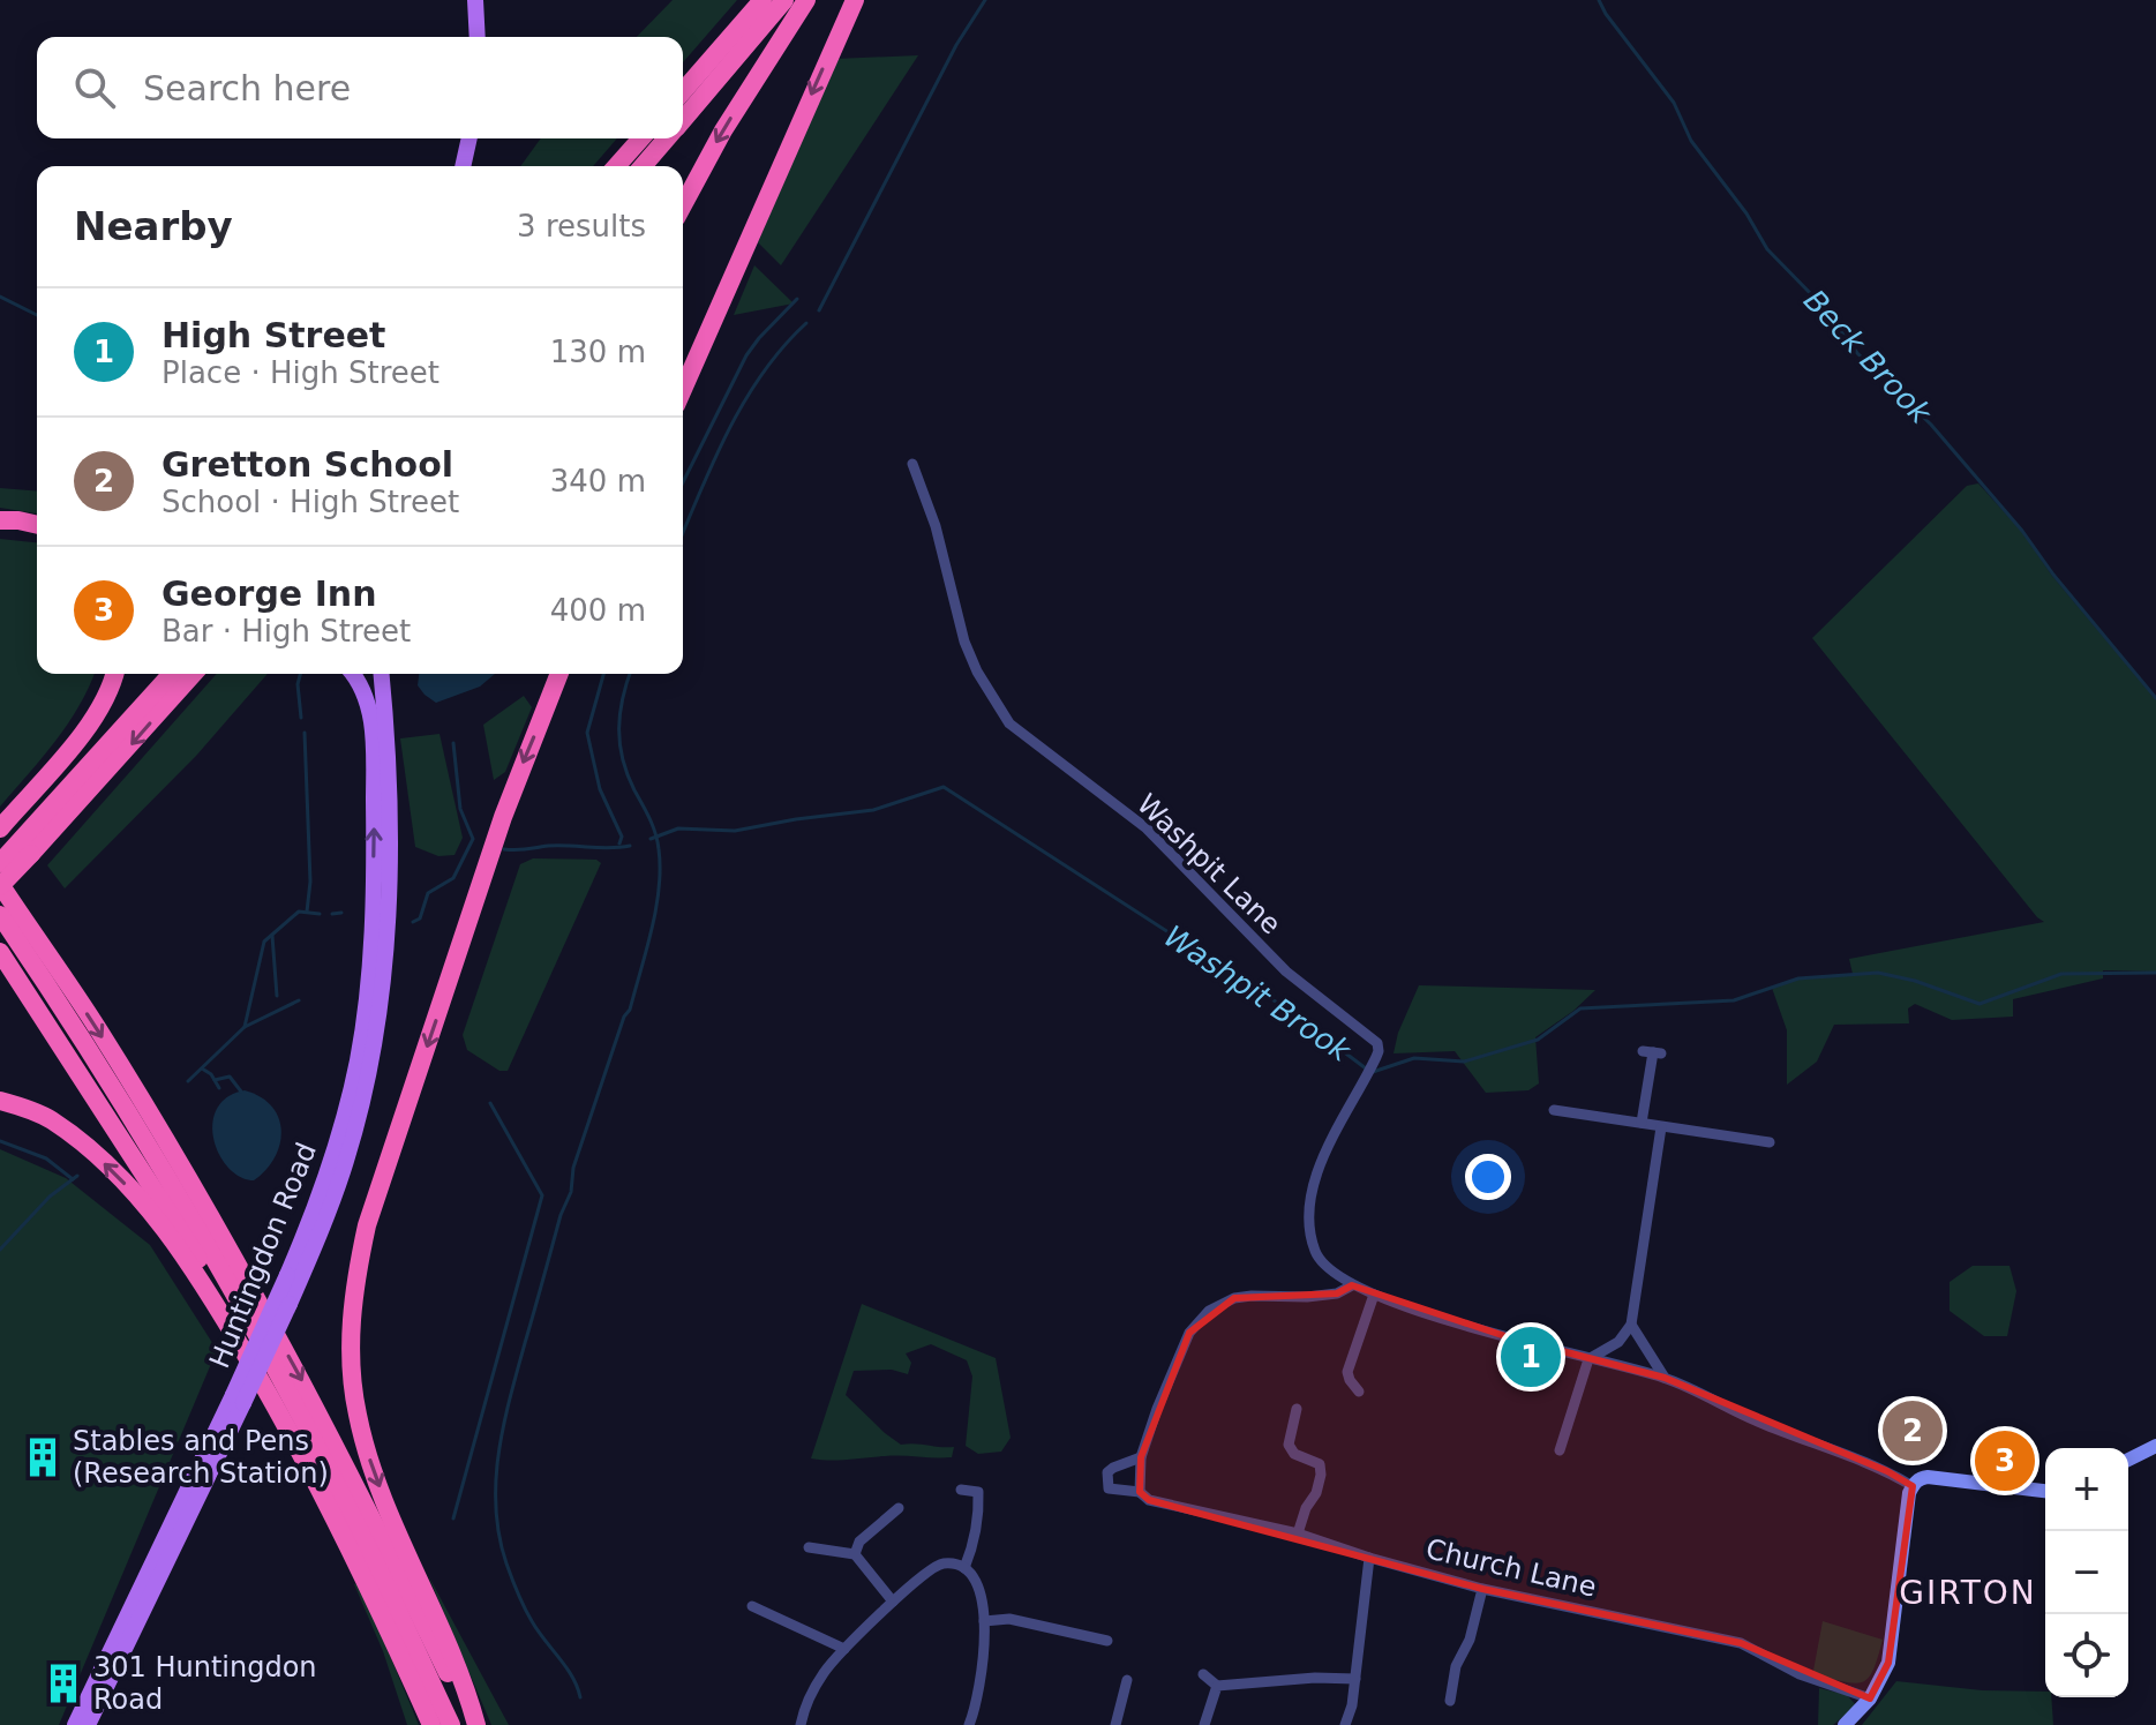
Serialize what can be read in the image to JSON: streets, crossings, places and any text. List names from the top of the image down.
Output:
{
  "streets": {
    "main road": ["Huntingdon Road"],
    "street": ["Washpit Lane", "Church Lane"]
  },
  "districts": ["GIRTON"],
  "water": ["Beck Brook", "Washpit Brook"],
  "places": {
    "building": ["Stables and Pens (Research Station)", "301 Huntingdon Road"]
  },
  "page": {
    "search": "Search here",
    "heading": ["Nearby", "3 results"],
    "list": [
      {
        "mark": "1",
        "name": "High Street",
        "note": "Place · High Street",
        "value": "130 m"
      },
      {
        "mark": "2",
        "name": "Gretton School",
        "note": "School · High Street",
        "value": "340 m"
      },
      {
        "mark": "3",
        "name": "George Inn",
        "note": "Bar · High Street",
        "value": "400 m"
      }
    ],
    "pins": ["1", "2", "3"],
    "map_buttons": ["+", "−"]
  }
}
